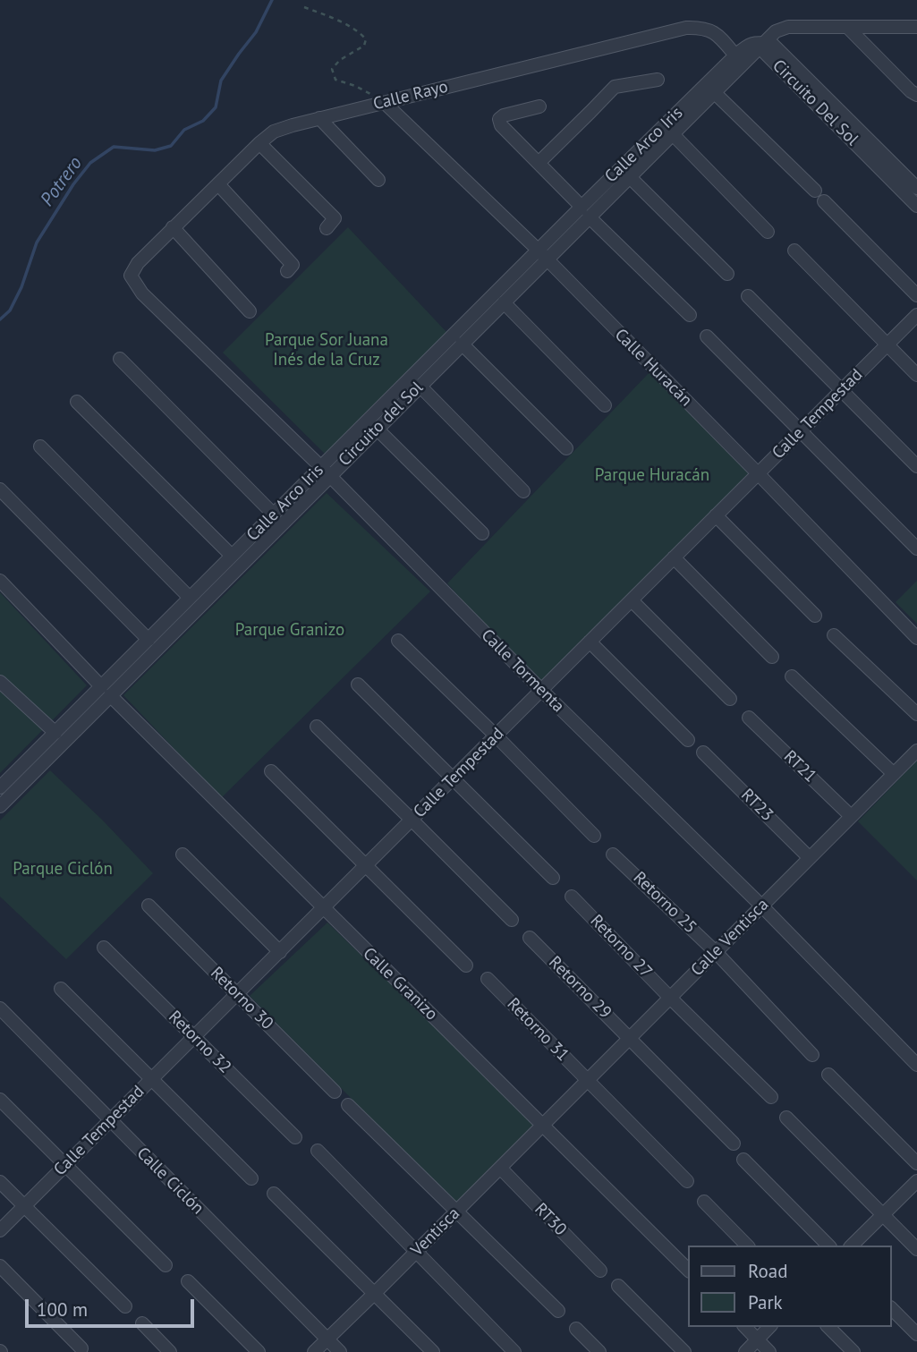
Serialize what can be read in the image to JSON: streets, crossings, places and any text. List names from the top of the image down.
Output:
{
  "streets": {
    "street": [
      "Calle Rayo",
      "Circuito Del Sol",
      "Calle Arco Iris",
      "Calle Huracán",
      "Calle Tempestad",
      "Circuito del Sol",
      "Calle Tormenta",
      "RT21",
      "RT23",
      "Retorno 25",
      "Calle Ventisca",
      "Retorno 27",
      "Calle Granizo",
      "Retorno 29",
      "Retorno 30",
      "Retorno 31",
      "Retorno 32",
      "Calle Ciclón",
      "RT30",
      "Ventisca"
    ]
  },
  "crossings": [
    ["Calle Rayo", "Calle Arco Iris"],
    ["Calle Rayo", "Calle Huracán"],
    ["Calle Rayo", "Calle Tormenta"],
    ["Circuito Del Sol", "Calle Arco Iris"],
    ["Circuito Del Sol", "Circuito del Sol"],
    ["Calle Arco Iris", "Calle Huracán"],
    ["Calle Arco Iris", "Circuito del Sol"],
    ["Calle Arco Iris", "Calle Tormenta"],
    ["Calle Arco Iris", "Calle Granizo"],
    ["Calle Huracán", "Calle Tempestad"],
    ["Calle Huracán", "Circuito del Sol"],
    ["Calle Tempestad", "Calle Tormenta"],
    ["Calle Tempestad", "Calle Granizo"],
    ["Calle Tempestad", "Retorno 30"],
    ["Calle Tempestad", "Retorno 32"],
    ["Calle Tempestad", "Calle Ciclón"],
    ["Circuito del Sol", "Calle Tormenta"],
    ["Circuito del Sol", "Calle Granizo"],
    ["Calle Tormenta", "Calle Ventisca"],
    ["RT21", "Calle Ventisca"],
    ["RT23", "Calle Ventisca"],
    ["Retorno 25", "Calle Ventisca"],
    ["Calle Ventisca", "Retorno 27"],
    ["Calle Ventisca", "Calle Granizo"],
    ["Calle Ventisca", "Retorno 29"],
    ["Calle Ventisca", "Retorno 31"],
    ["Calle Ventisca", "Ventisca"],
    ["Calle Granizo", "Ventisca"],
    ["Calle Ciclón", "Ventisca"],
    ["RT30", "Ventisca"]
  ],
  "water": ["Potrero"],
  "parks": [
    "Parque Sor Juana Inés de la Cruz",
    "Parque Huracán",
    "Parque Granizo",
    "Parque Ciclón"
  ],
  "legend": ["Road", "Park"],
  "scale_bar": "100 m"
}
